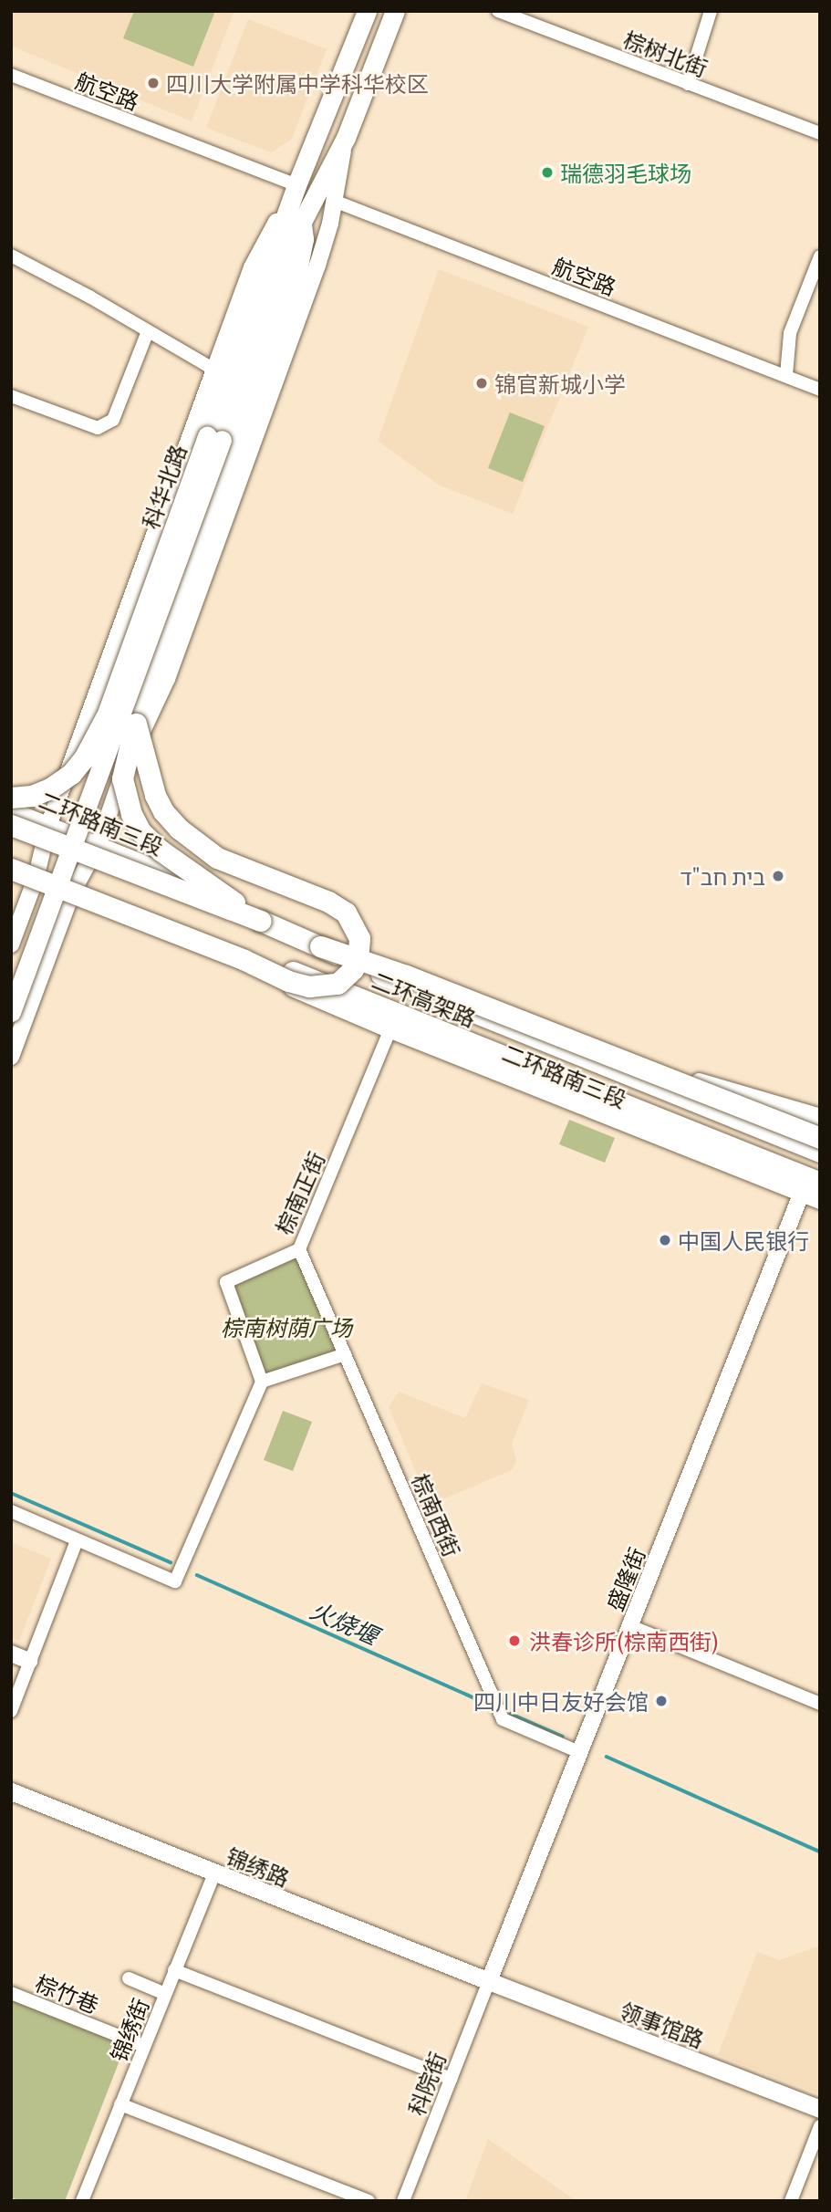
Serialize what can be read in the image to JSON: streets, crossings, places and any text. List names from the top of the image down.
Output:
{
  "streets": {
    "highway": ["二环高架路"],
    "main road": [
      "科华北路",
      "二环路南三段",
      "锦绣路",
      "领事馆路"
    ],
    "street": [
      "棕树北街",
      "航空路",
      "棕南正街",
      "棕南西街",
      "盛隆街",
      "棕竹巷",
      "锦绣街",
      "科院街"
    ]
  },
  "crossings": [
    ["航空路", "科华北路"],
    ["二环路南三段", "二环高架路"],
    ["二环路南三段", "棕南正街"],
    ["二环路南三段", "盛隆街"],
    ["二环高架路", "盛隆街"],
    ["棕南正街", "棕南西街"],
    ["棕南西街", "盛隆街"],
    ["盛隆街", "锦绣路"],
    ["盛隆街", "领事馆路"],
    ["盛隆街", "科院街"],
    ["锦绣路", "领事馆路"],
    ["锦绣路", "锦绣街"],
    ["锦绣路", "科院街"],
    ["棕竹巷", "锦绣街"],
    ["领事馆路", "科院街"]
  ],
  "water": ["火烧堰"],
  "parks": ["棕南树荫广场"],
  "places": [
    "四川大学附属中学科华校区",
    "瑞德羽毛球场",
    "锦官新城小学",
    "בית חב\"ד",
    "中国人民银行",
    "洪春诊所(棕南西街)",
    "四川中日友好会馆"
  ]
}
